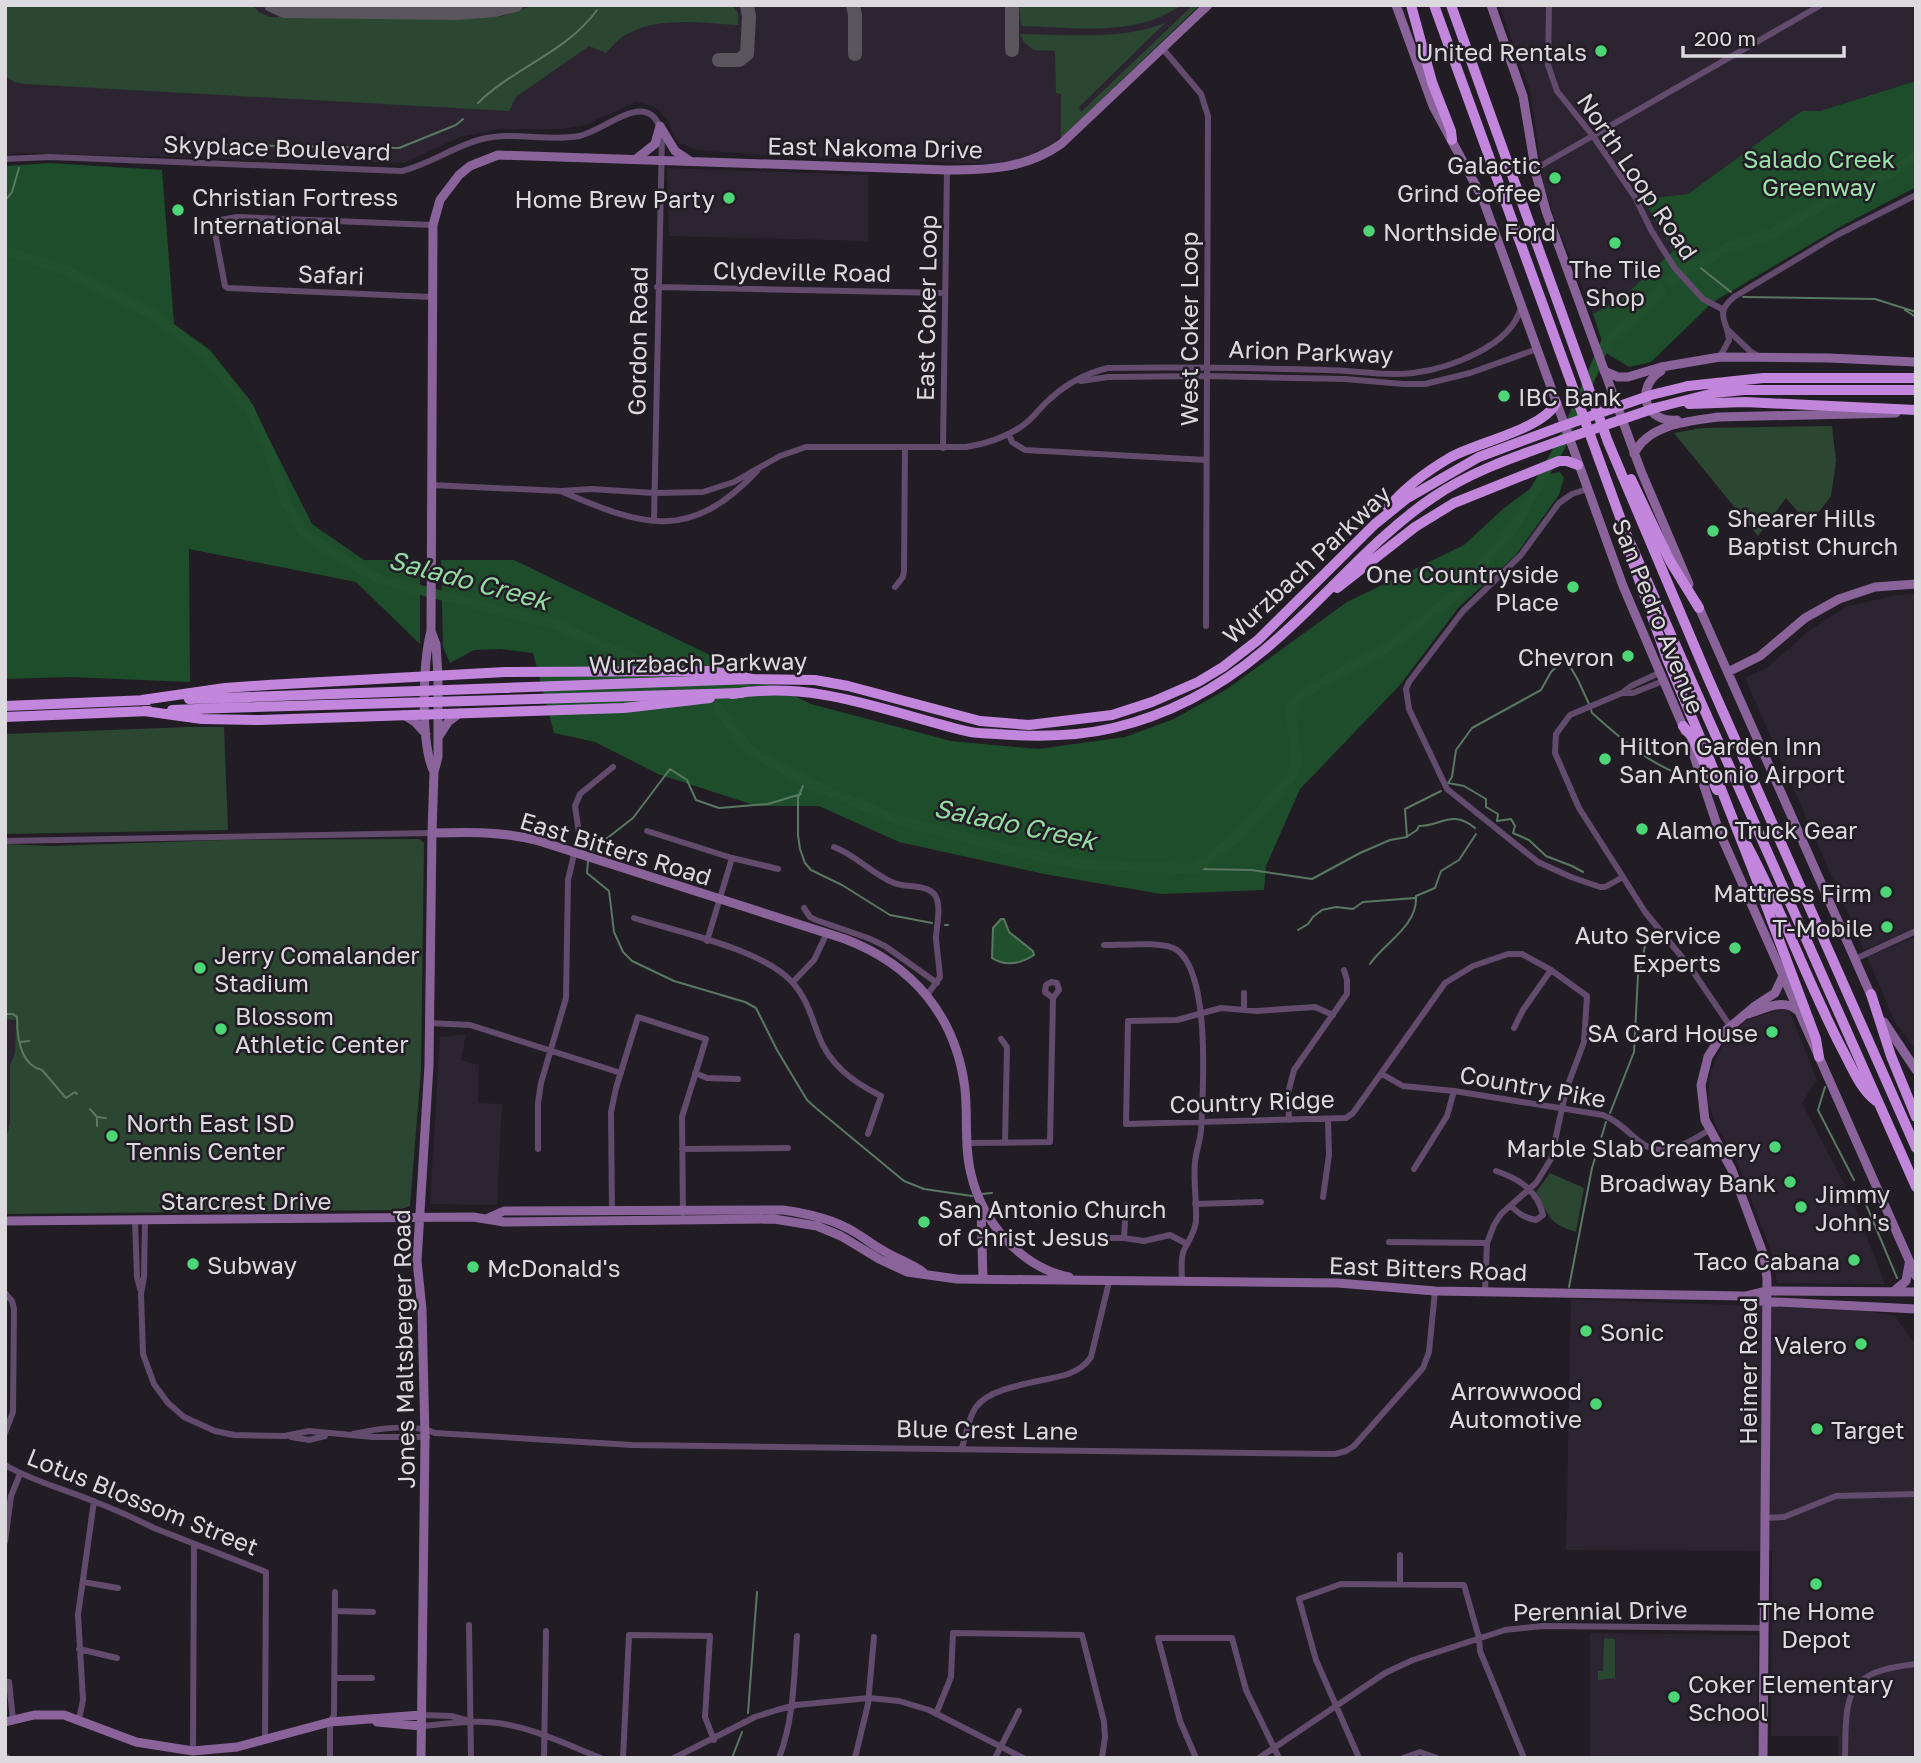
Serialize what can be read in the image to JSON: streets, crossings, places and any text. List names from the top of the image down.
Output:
{
  "streets": {
    "highway": ["Wurzbach Parkway"],
    "main road": [
      "East Nakoma Drive",
      "San Pedro Avenue",
      "East Bitters Road",
      "Starcrest Drive",
      "Jones Maltsberger Road",
      "Heimer Road"
    ],
    "street": [
      "Skyplace Boulevard",
      "North Loop Road",
      "Clydeville Road",
      "Safari",
      "East Coker Loop",
      "West Coker Loop",
      "Gordon Road",
      "Arion Parkway",
      "Country Pike",
      "Country Ridge",
      "Blue Crest Lane",
      "Lotus Blossom Street",
      "Perennial Drive"
    ]
  },
  "crossings": [
    ["East Nakoma Drive", "East Coker Loop"],
    ["East Nakoma Drive", "West Coker Loop"],
    ["East Nakoma Drive", "Gordon Road"],
    ["East Nakoma Drive", "Jones Maltsberger Road"],
    ["Clydeville Road", "East Coker Loop"],
    ["Clydeville Road", "Gordon Road"],
    ["Safari", "Jones Maltsberger Road"],
    ["East Coker Loop", "Arion Parkway"],
    ["West Coker Loop", "Arion Parkway"],
    ["Gordon Road", "Arion Parkway"],
    ["Arion Parkway", "San Pedro Avenue"],
    ["Arion Parkway", "Jones Maltsberger Road"],
    ["San Pedro Avenue", "Heimer Road"],
    ["East Bitters Road", "Starcrest Drive"],
    ["East Bitters Road", "Jones Maltsberger Road"],
    ["East Bitters Road", "Heimer Road"],
    ["East Bitters Road", "Blue Crest Lane"],
    ["Country Pike", "Country Ridge"],
    ["Country Pike", "Heimer Road"],
    ["Starcrest Drive", "Jones Maltsberger Road"],
    ["Starcrest Drive", "Blue Crest Lane"],
    ["Jones Maltsberger Road", "Blue Crest Lane"],
    ["Heimer Road", "Perennial Drive"]
  ],
  "water": ["Salado Creek"],
  "parks": ["Salado Creek Greenway"],
  "places": [
    "United Rentals",
    "Galactic Grind Coffee",
    "Home Brew Party",
    "Christian Fortress International",
    "Northside Ford",
    "The Tile Shop",
    "IBC Bank",
    "Shearer Hills Baptist Church",
    "One Countryside Place",
    "Chevron",
    "Hilton Garden Inn San Antonio Airport",
    "Alamo Truck Gear",
    "Mattress Firm",
    "T-Mobile",
    "Auto Service Experts",
    "Jerry Comalander Stadium",
    "Blossom Athletic Center",
    "SA Card House",
    "North East ISD Tennis Center",
    "Marble Slab Creamery",
    "Broadway Bank",
    "Jimmy John's",
    "San Antonio Church of Christ Jesus",
    "Taco Cabana",
    "Subway",
    "McDonald's",
    "Sonic",
    "Valero",
    "Arrowwood Automotive",
    "Target",
    "The Home Depot",
    "Coker Elementary School"
  ],
  "scale_bar": "200 m"
}
